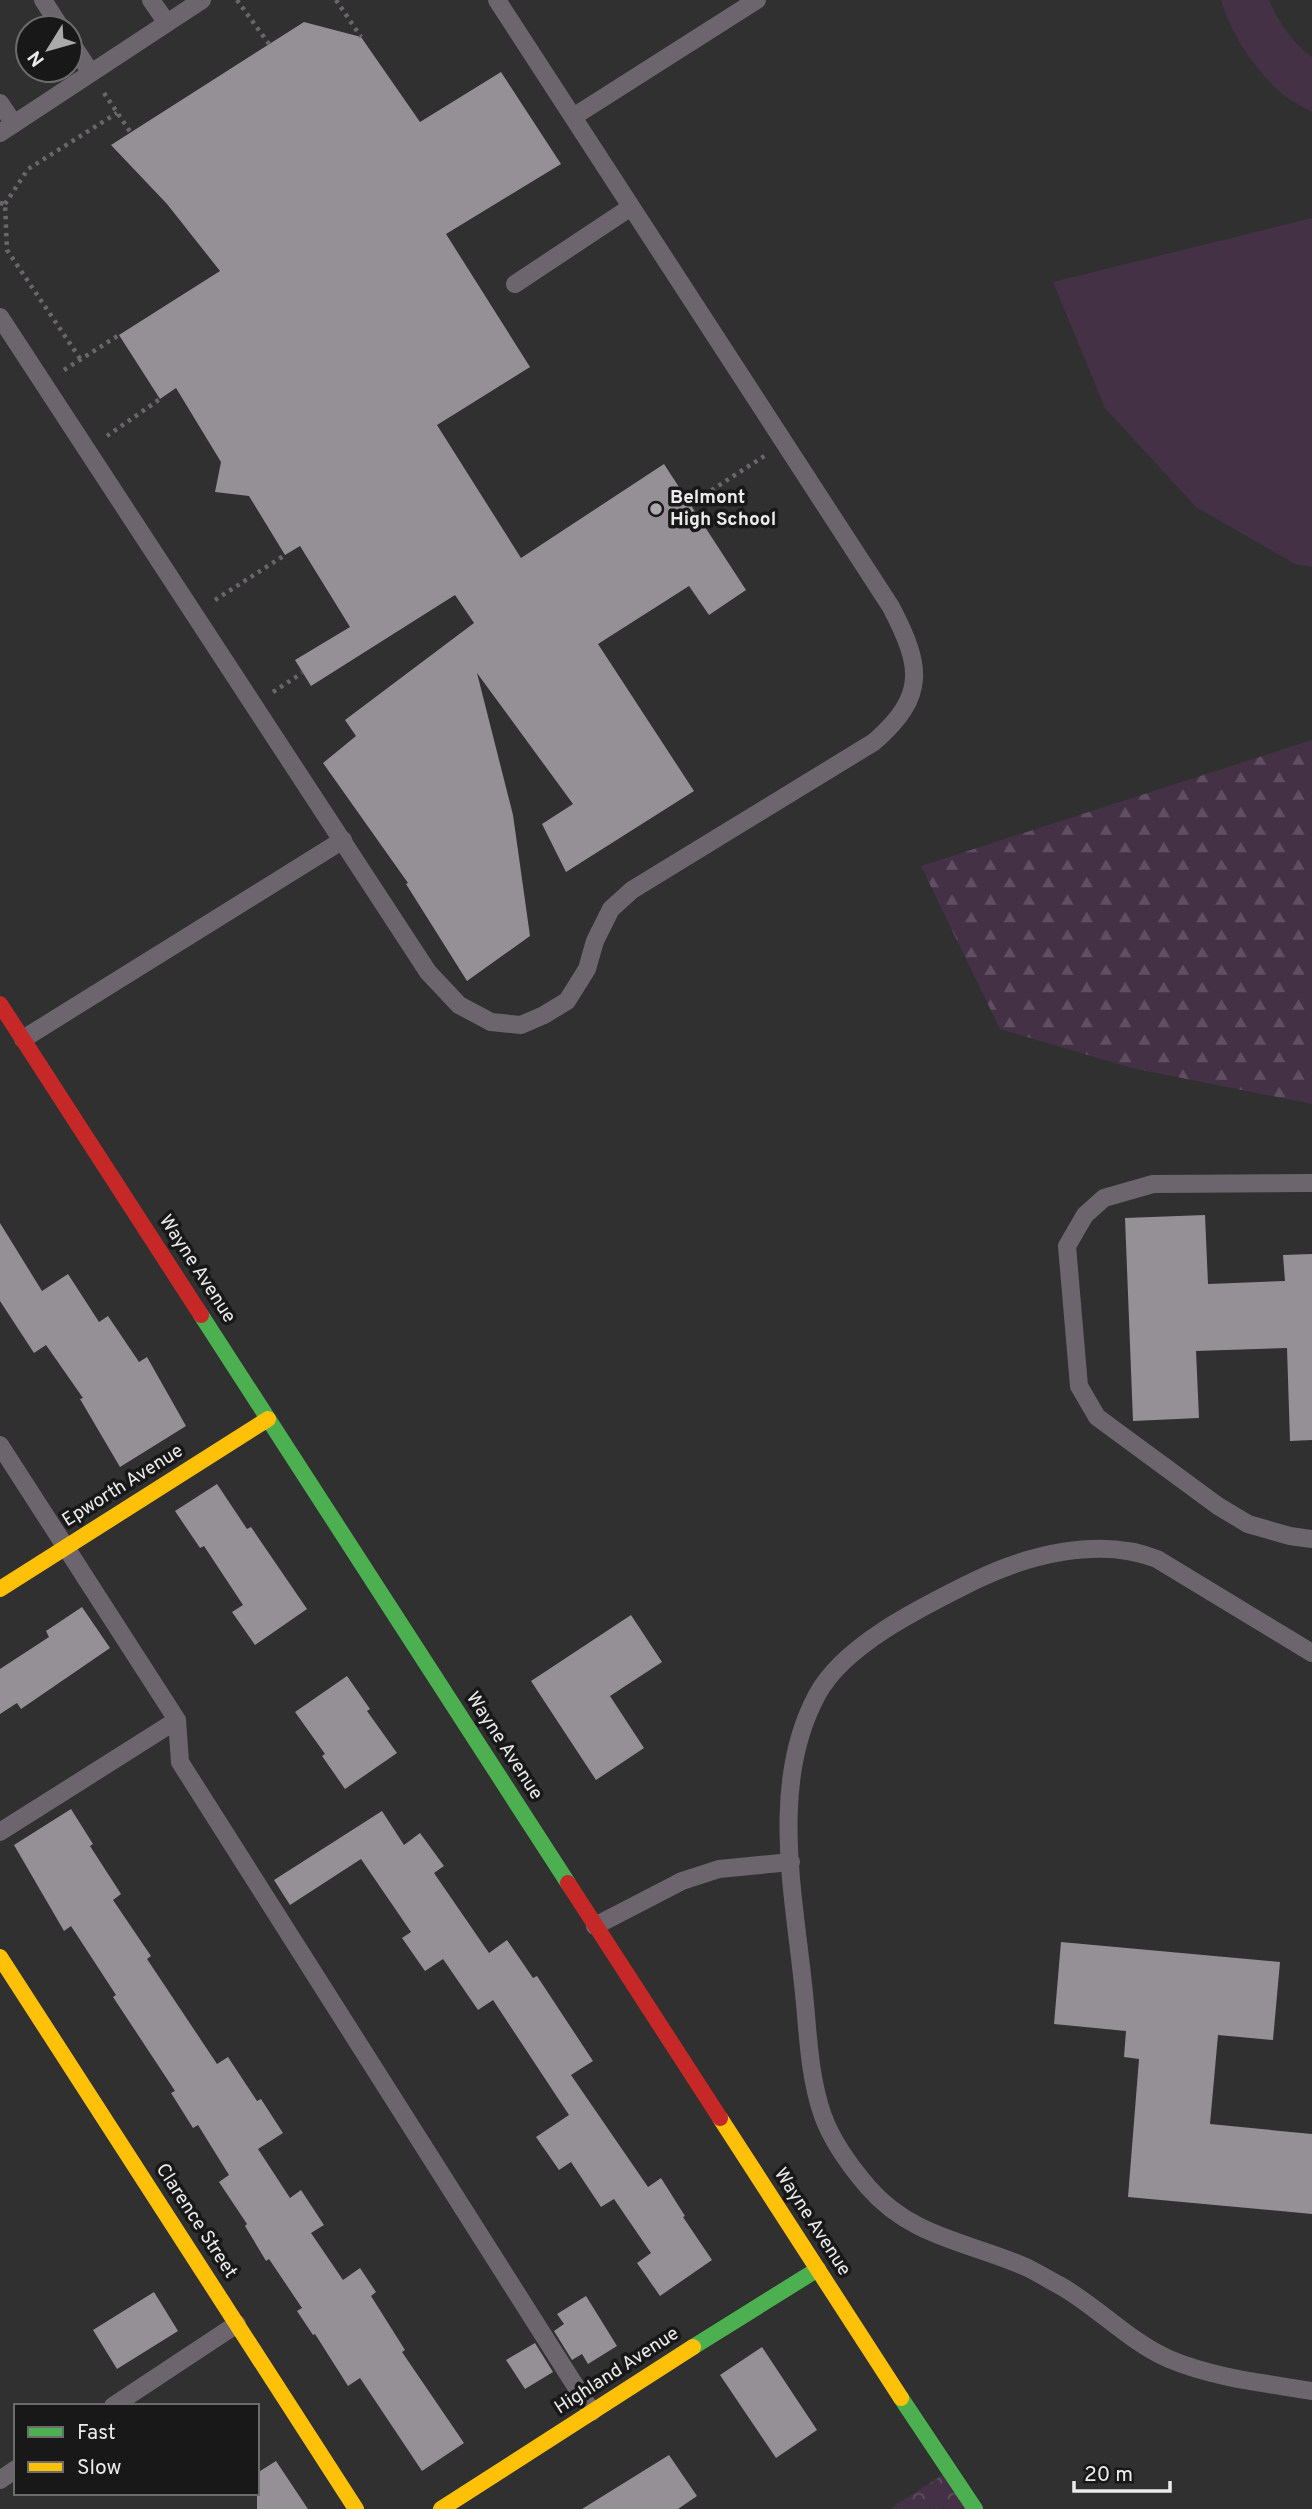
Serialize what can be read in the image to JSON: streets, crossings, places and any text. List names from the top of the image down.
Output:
{
  "streets": {
    "main road": [
      "Wayne Avenue",
      "Epworth Avenue",
      "Clarence Street",
      "Highland Avenue"
    ]
  },
  "crossings": [
    ["Wayne Avenue", "Epworth Avenue"],
    ["Wayne Avenue", "Highland Avenue"]
  ],
  "places": ["Belmont High School"],
  "legend": ["Fast", "Slow"],
  "scale_bar": "20 m",
  "north": "bottom left"
}
